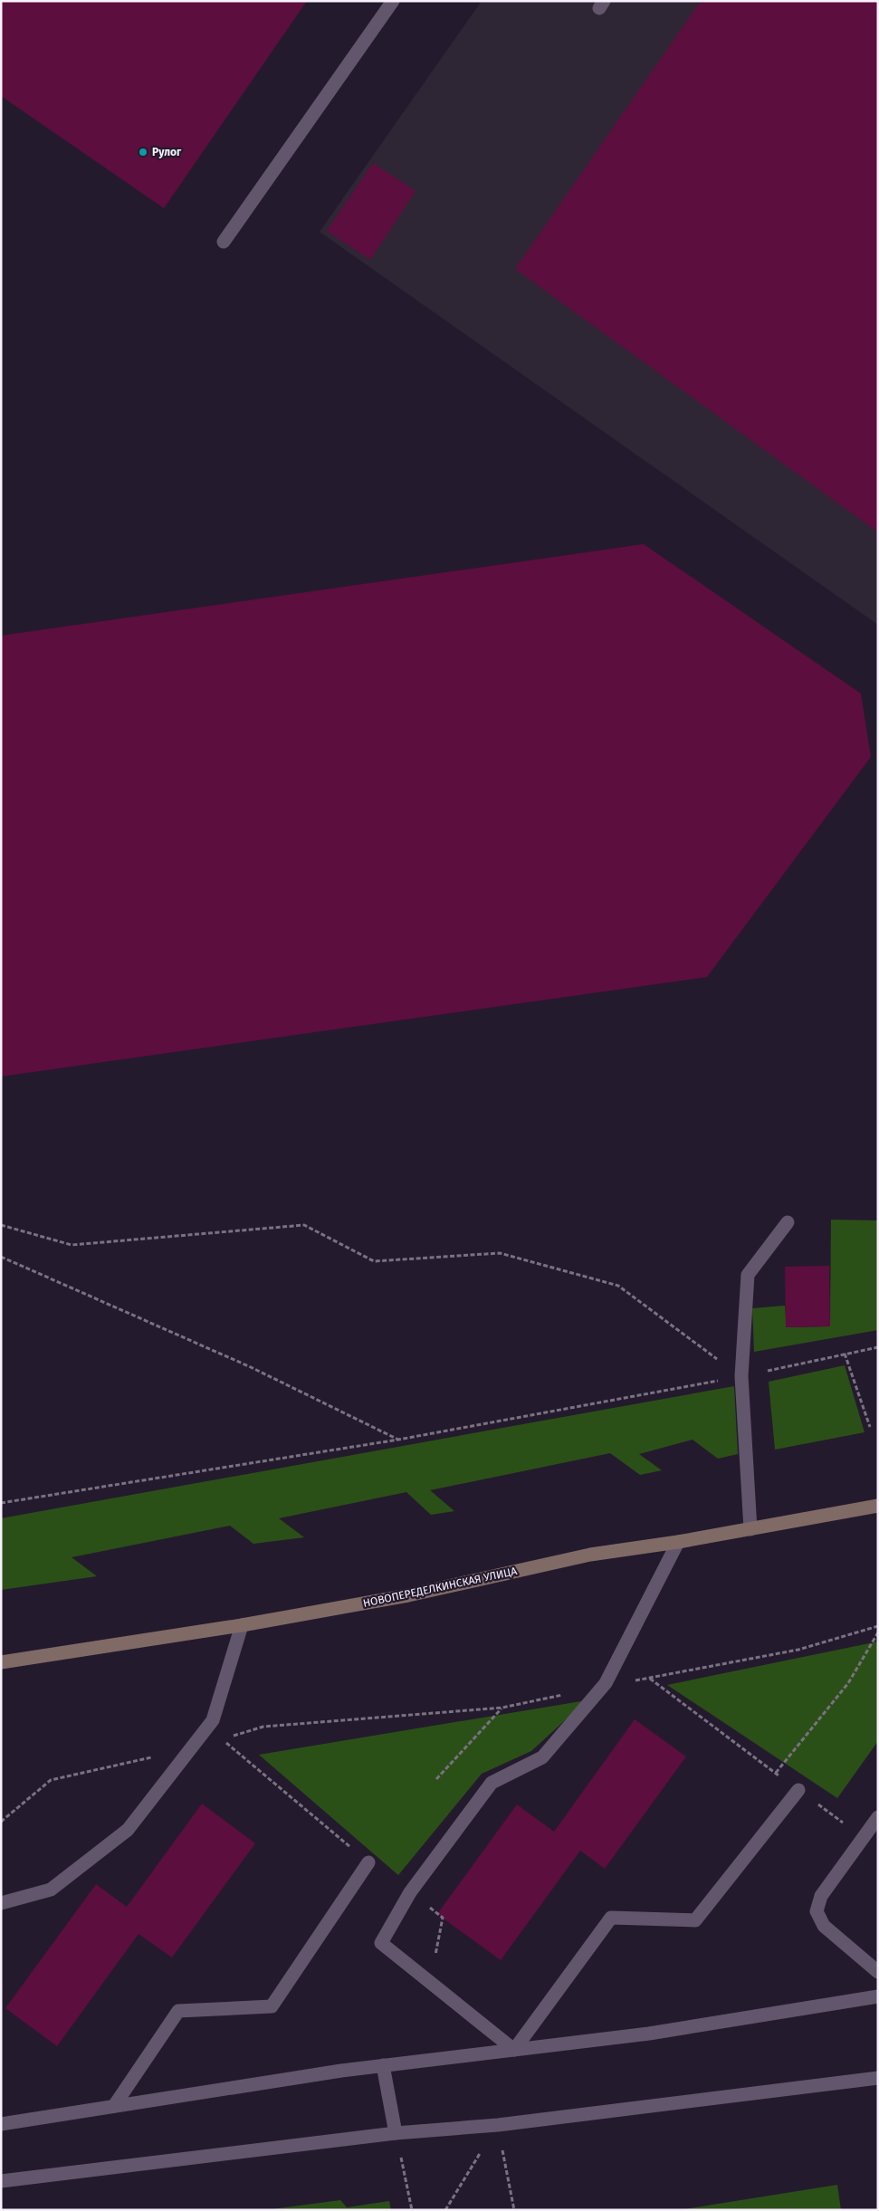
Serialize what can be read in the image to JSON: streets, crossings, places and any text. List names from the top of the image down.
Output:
{
  "streets": {
    "main road": ["НОВОПЕРЕДЕЛКИНСКАЯ УЛИЦА"]
  },
  "places": ["Рулог"]
}
